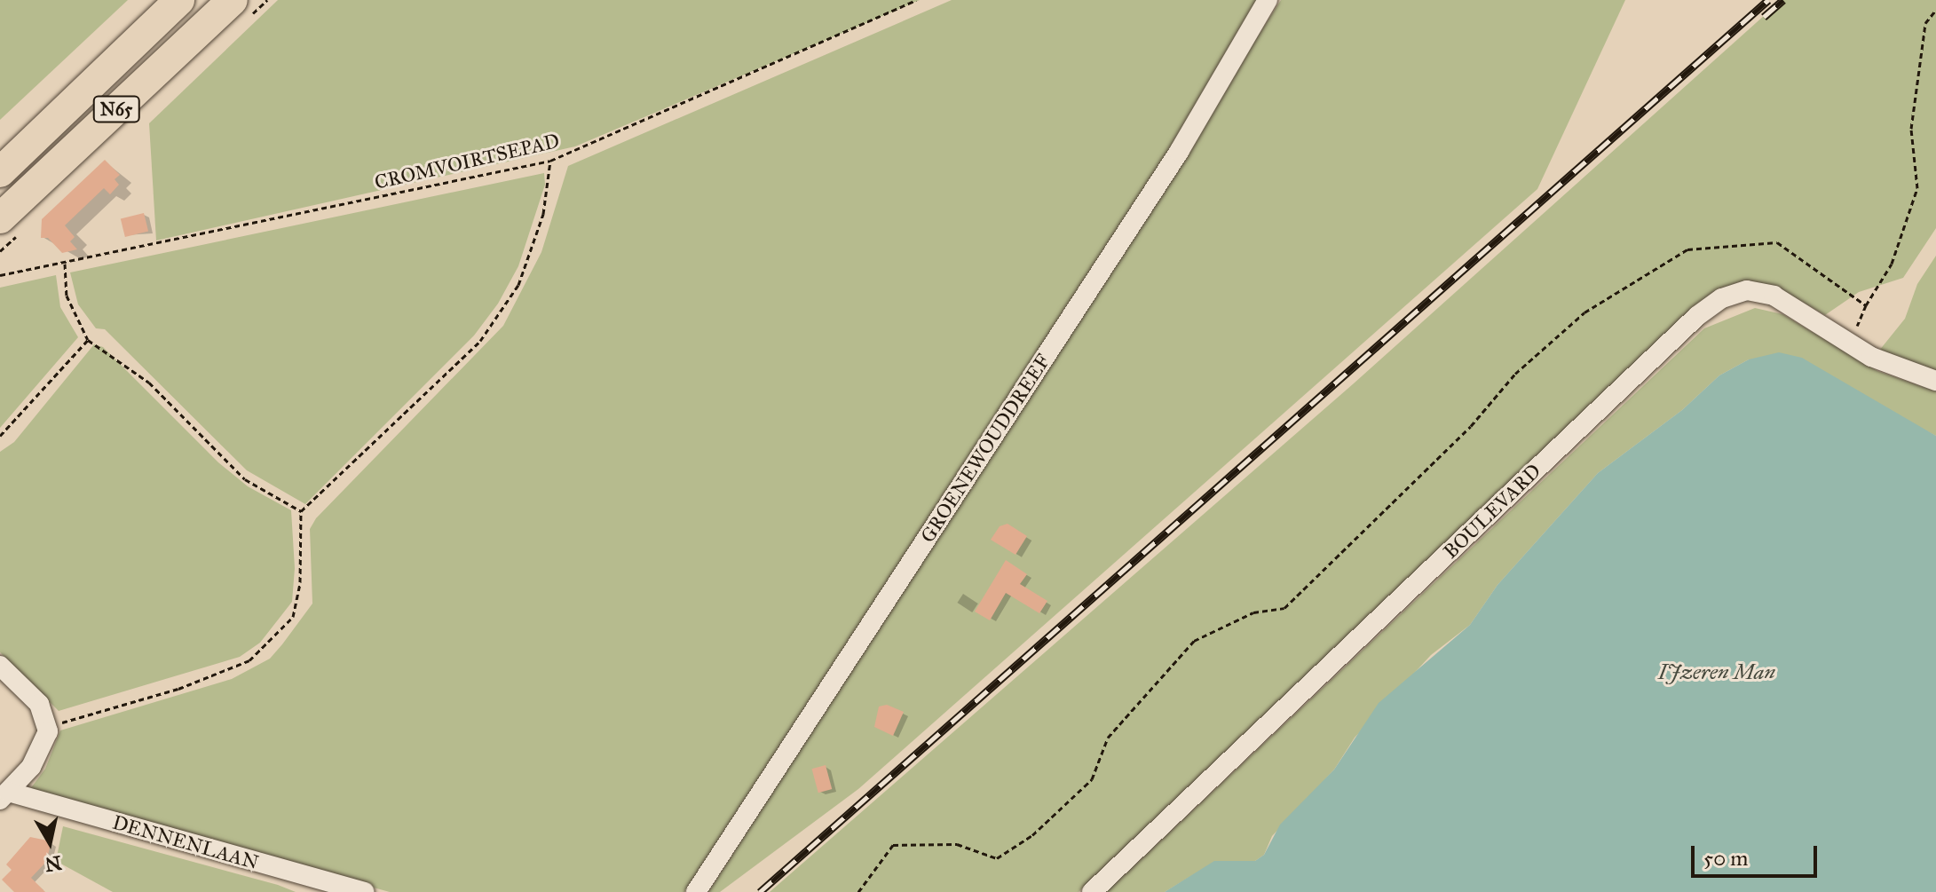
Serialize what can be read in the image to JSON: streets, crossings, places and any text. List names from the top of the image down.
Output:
{
  "streets": {
    "main road": ["N65"],
    "street": ["GROENEWOUDDREEF", "BOULEVARD", "DENNENLAAN"],
    "path": ["CROMVOIRTSEPAD"]
  },
  "water": ["IJzeren Man"],
  "scale_bar": "50 m",
  "north": "bottom"
}
